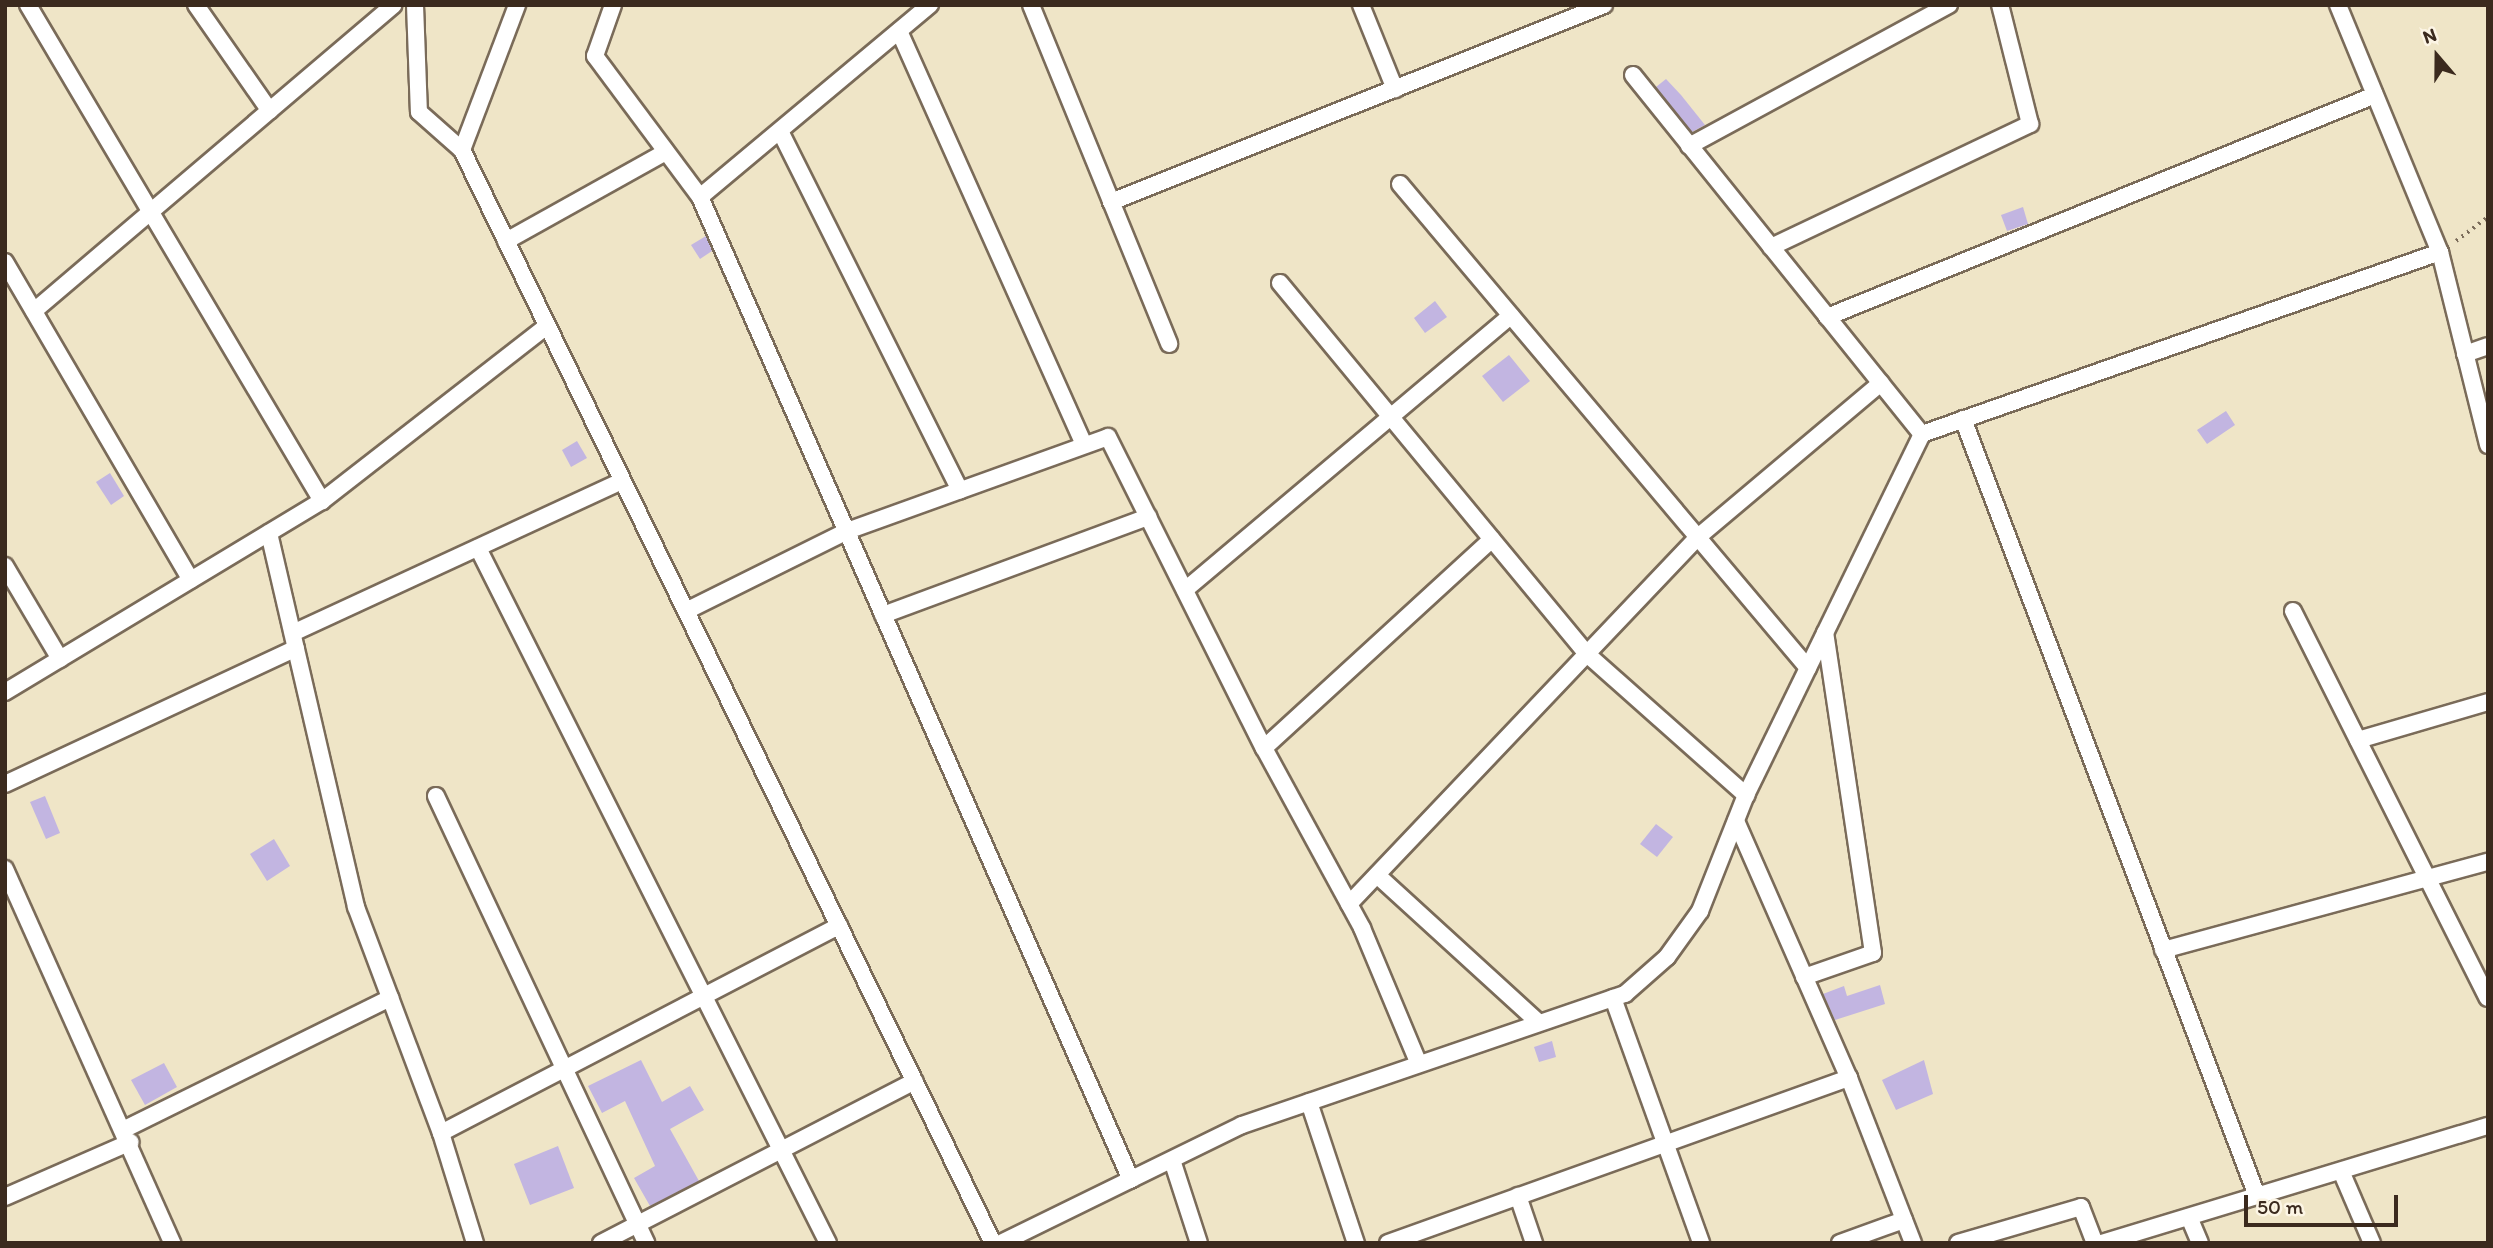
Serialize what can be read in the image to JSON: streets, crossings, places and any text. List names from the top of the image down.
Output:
{
  "scale_bar": "50 m",
  "north": "top"
}
